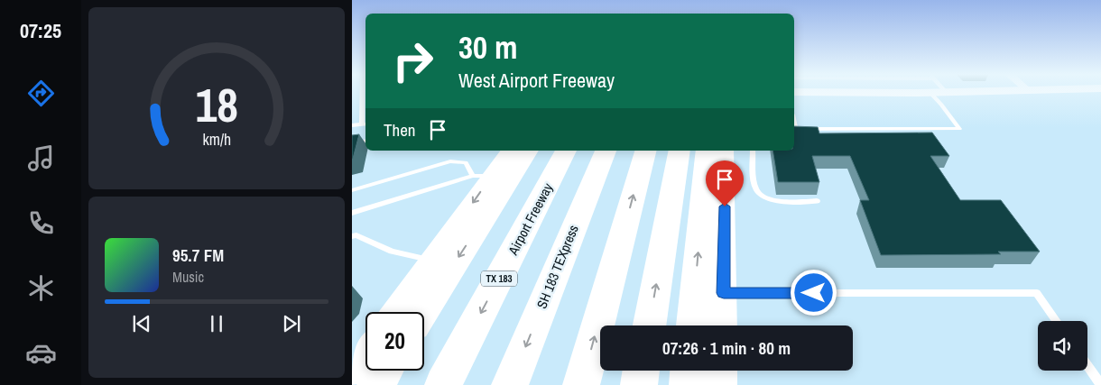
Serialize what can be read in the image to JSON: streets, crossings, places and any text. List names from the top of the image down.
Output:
{
  "streets": {
    "highway": ["Airport Freeway", "SH 183 TEXpress", "TX 183"]
  },
  "page": {
    "tabs": "07:25",
    "turn": ["30 m", "West Airport Freeway"],
    "then": "Then",
    "song": ["95.7 FM", "Music"],
    "limit": "20",
    "trip": "07:26 · 1 min · 80 m",
    "gauge": ["18", "km/h"]
  }
}
